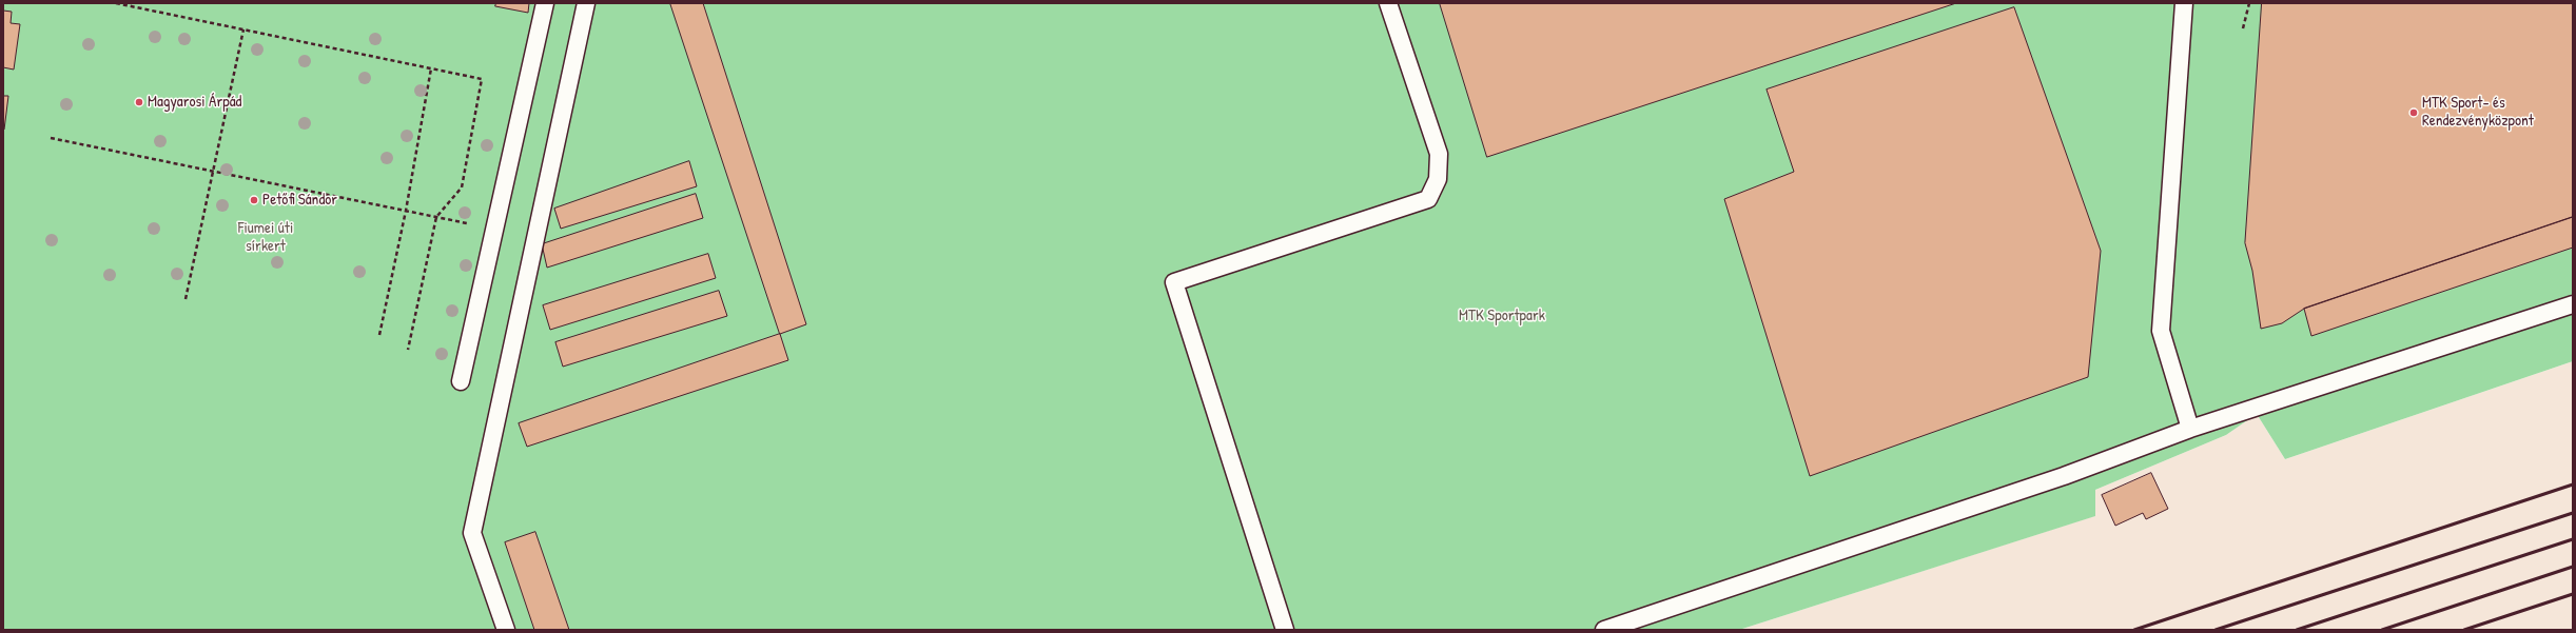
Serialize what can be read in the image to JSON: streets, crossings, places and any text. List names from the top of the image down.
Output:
{
  "parks": ["Fiumei úti sírkert", "MTK Sportpark"],
  "places": ["Magyarosi Árpád", "MTK Sport- és Rendezvényközpont", "Petőfi Sándor"]
}
